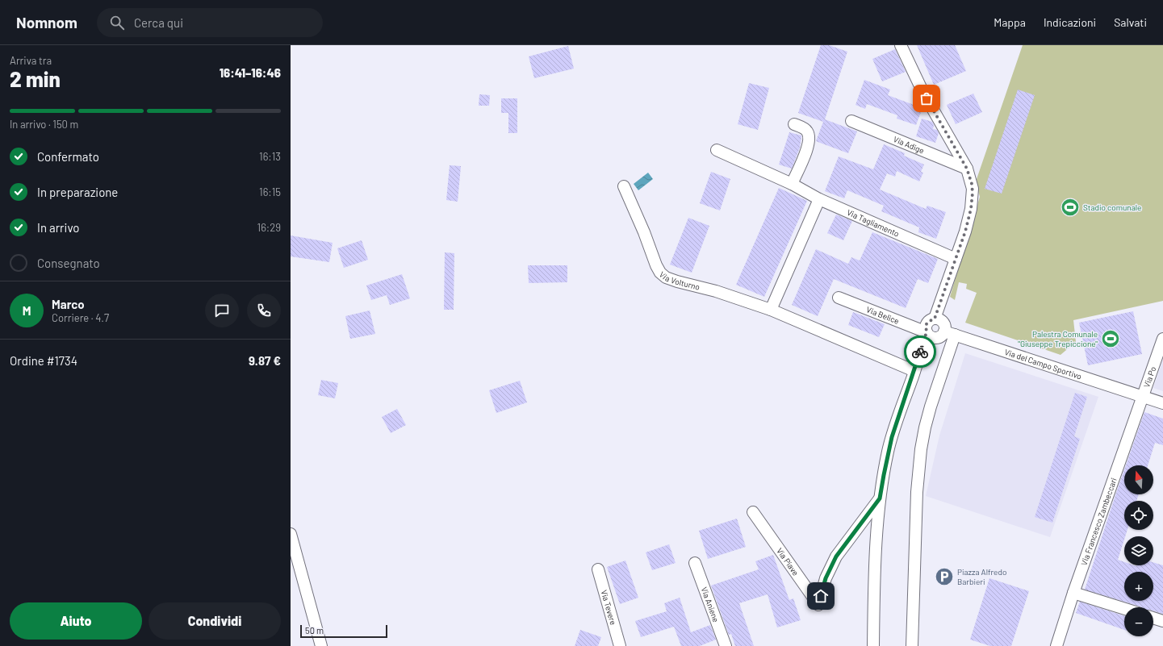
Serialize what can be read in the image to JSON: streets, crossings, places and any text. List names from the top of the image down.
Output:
{
  "streets": {
    "street": [
      "Via Adige",
      "Via Tagliamento",
      "Via Volturno",
      "Via Belice",
      "Via del Campo Sportivo",
      "Via Po",
      "Via Francesco Zambeccari",
      "Via Piave",
      "Via Aniene",
      "Via Tevere"
    ]
  },
  "crossings": [
    ["Via Belice", "Via del Campo Sportivo"],
    ["Via del Campo Sportivo", "Via Po"],
    ["Via del Campo Sportivo", "Via Francesco Zambeccari"],
    ["Via Po", "Via Francesco Zambeccari"]
  ],
  "places": {
    "sports": ["Stadio comunale", "Palestra Comunale \"Giuseppe Trepiccione\""],
    "parking": ["Piazza Alfredo Barbieri"]
  },
  "scale_bar": "50 m",
  "north": "top",
  "page": {
    "header": "Nomnom",
    "search": "Cerca qui",
    "nav": ["Mappa", "Indicazioni", "Salvati"],
    "heading": ["2 min", "Arriva tra", "16:41–16:46"],
    "panel": [
      "Marco",
      "Corriere · 4.7",
      "Ordine #1734",
      "9.87 €"
    ],
    "bar": "In arrivo · 150 m",
    "list": [
      ["Confermato", "16:13"],
      ["In preparazione", "16:15"],
      ["In arrivo", "16:29"],
      "Consegnato"
    ],
    "round": "M",
    "map_buttons": ["+", "−"],
    "buttons": ["Aiuto", "Condividi"],
    "scale": "50 m"
  }
}
